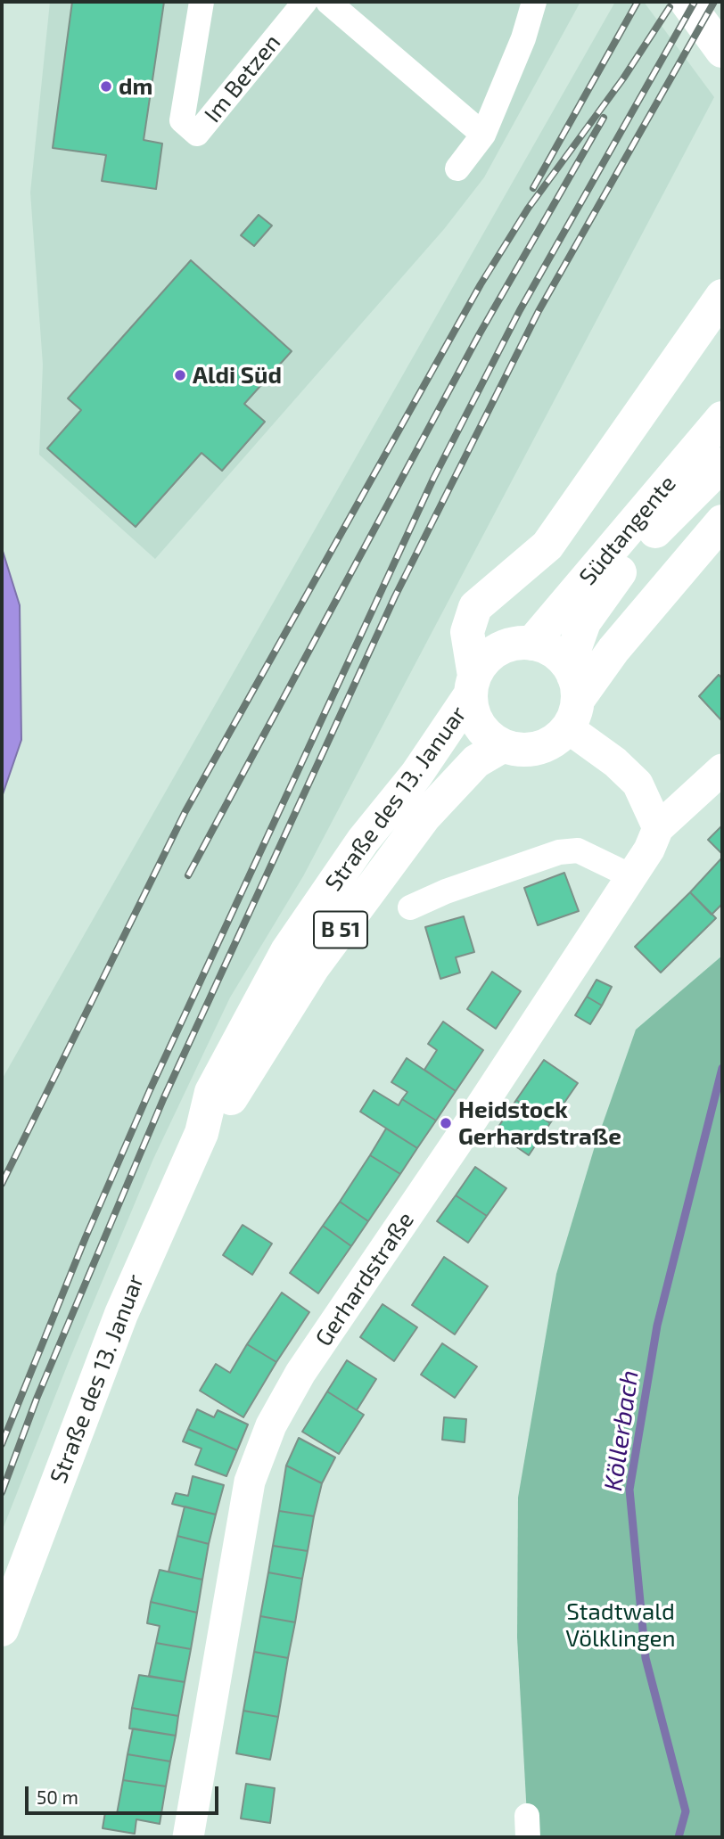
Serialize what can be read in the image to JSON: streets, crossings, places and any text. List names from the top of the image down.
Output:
{
  "streets": {
    "main road": ["Südtangente", "Straße des 13. Januar", "B 51"],
    "street": ["Im Betzen", "Gerhardstraße"]
  },
  "crossings": [
    ["Südtangente", "Straße des 13. Januar"]
  ],
  "water": ["Köllerbach"],
  "parks": ["Stadtwald Völklingen"],
  "places": ["dm", "Aldi Süd", "Heidstock Gerhardstraße"],
  "scale_bar": "50 m"
}
